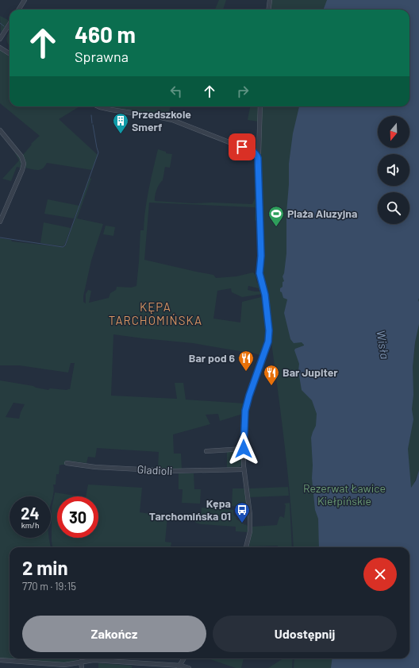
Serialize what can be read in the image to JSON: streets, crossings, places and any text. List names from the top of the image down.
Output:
{
  "streets": {
    "street": ["Gladioli"]
  },
  "districts": ["KĘPA TARCHOMIŃSKA"],
  "water": ["Wisła"],
  "parks": ["Rezerwat Ławice Kiełpińskie"],
  "places": {
    "building": ["Przedszkole Smerf"],
    "sports": ["Plaża Aluzyjna"],
    "restaurant": ["Bar pod 6", "Bar Jupiter"],
    "bus stop": ["Kępa Tarchomińska 01"]
  },
  "north": "bottom",
  "page": {
    "turn": ["460 m", "Sprawna"],
    "speed": "24 km/h",
    "limit": "30",
    "heading": ["2 min", "770 m · 19:15"],
    "buttons": ["Zakończ", "Udostępnij"]
  }
}
